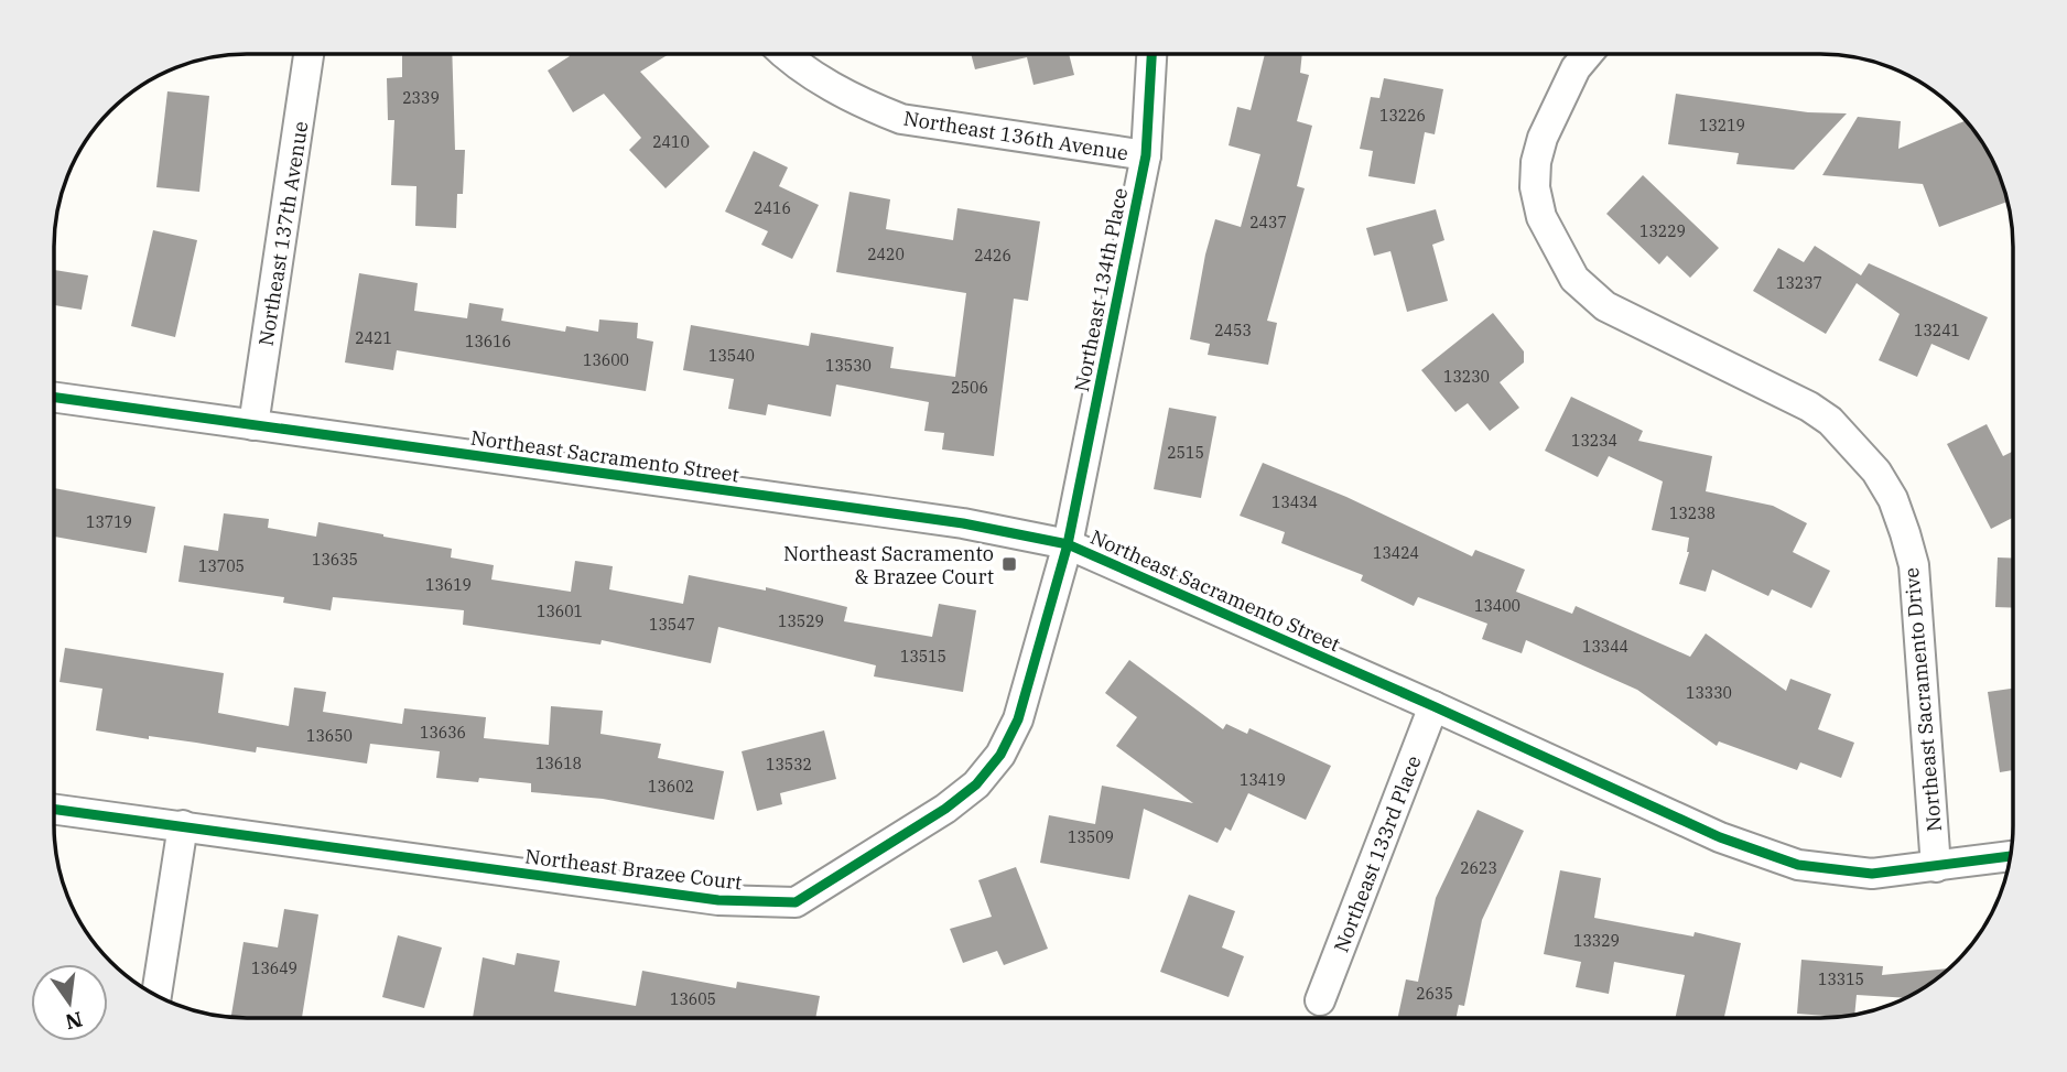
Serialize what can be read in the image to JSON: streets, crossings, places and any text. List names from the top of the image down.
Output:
{
  "streets": {
    "street": [
      "Northeast 136th Avenue",
      "Northeast 137th Avenue",
      "Northeast 134th Place",
      "Northeast Sacramento Street",
      "Northeast Sacramento Drive",
      "Northeast 133rd Place",
      "Northeast Brazee Court"
    ]
  },
  "crossings": [
    ["Northeast 136th Avenue", "Northeast 134th Place"],
    ["Northeast 137th Avenue", "Northeast Sacramento Street"],
    ["Northeast 134th Place", "Northeast Sacramento Street"],
    ["Northeast 134th Place", "Northeast Brazee Court"],
    ["Northeast Sacramento Street", "Northeast Sacramento Drive"],
    ["Northeast Sacramento Street", "Northeast 133rd Place"],
    ["Northeast Sacramento Street", "Northeast Brazee Court"]
  ],
  "places": {
    "transit": ["Northeast Sacramento & Brazee Court"]
  },
  "house_numbers": [
    "2339",
    "13226",
    "13219",
    "2410",
    "2416",
    "2437",
    "13229",
    "2420",
    "2426",
    "13237",
    "2453",
    "13241",
    "2421",
    "13616",
    "13540",
    "13600",
    "13530",
    "13230",
    "2506",
    "13234",
    "2515",
    "13434",
    "13238",
    "13719",
    "13424",
    "13635",
    "13705",
    "13619",
    "13400",
    "13601",
    "13529",
    "13547",
    "13344",
    "13515",
    "13330",
    "13636",
    "13650",
    "13618",
    "13532",
    "13419",
    "13602",
    "13509",
    "2623",
    "13329",
    "13649",
    "13315",
    "2635",
    "13605"
  ],
  "north": "bottom"
}
